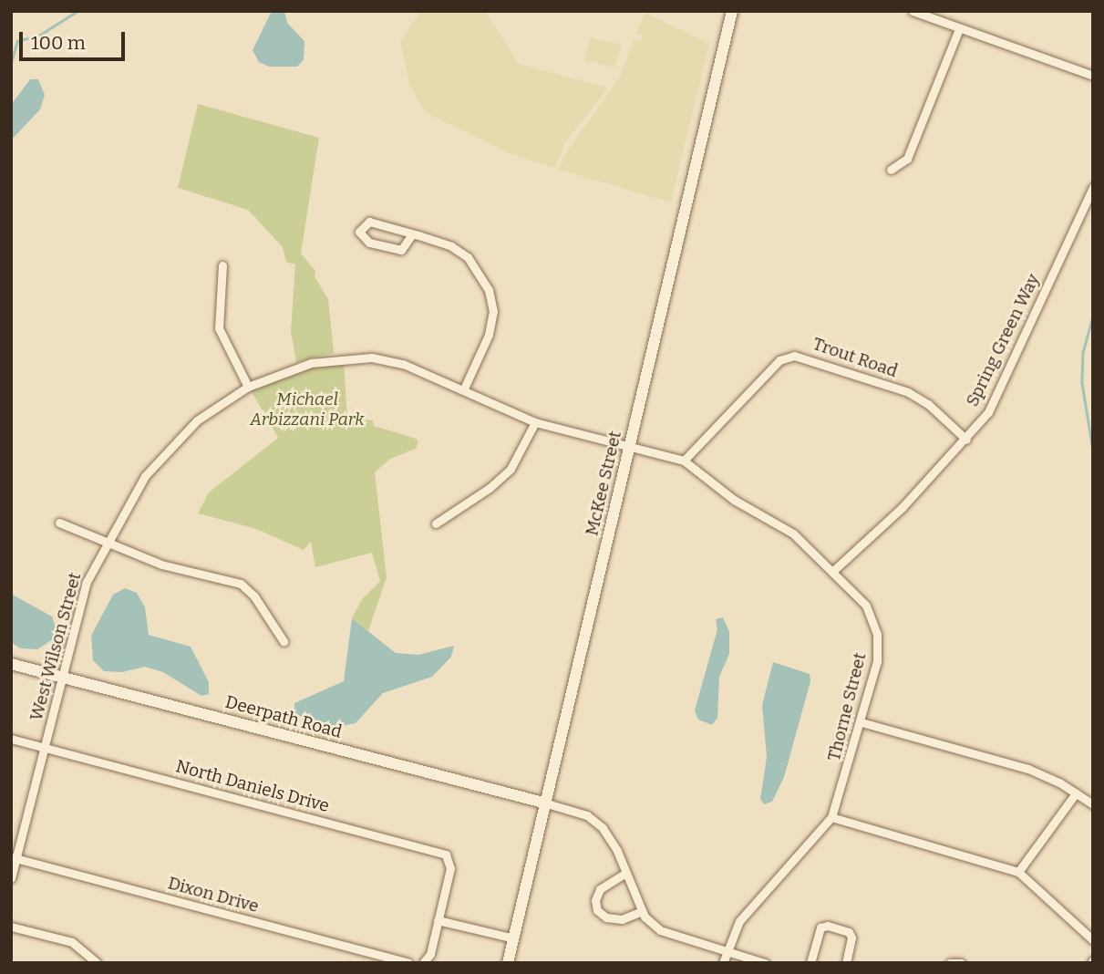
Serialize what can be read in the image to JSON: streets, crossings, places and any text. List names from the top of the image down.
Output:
{
  "streets": {
    "street": [
      "Spring Green Way",
      "Trout Road",
      "McKee Street",
      "West Wilson Street",
      "Thorne Street",
      "Deerpath Road",
      "North Daniels Drive",
      "Dixon Drive"
    ]
  },
  "crossings": [
    ["Spring Green Way", "Trout Road"],
    ["Spring Green Way", "Thorne Street"],
    ["Trout Road", "Thorne Street"],
    ["McKee Street", "West Wilson Street"],
    ["McKee Street", "Thorne Street"],
    ["McKee Street", "Deerpath Road"],
    ["West Wilson Street", "Thorne Street"],
    ["West Wilson Street", "Deerpath Road"],
    ["West Wilson Street", "North Daniels Drive"],
    ["West Wilson Street", "Dixon Drive"]
  ],
  "parks": ["Michael Arbizzani Park"],
  "scale_bar": "100 m"
}
